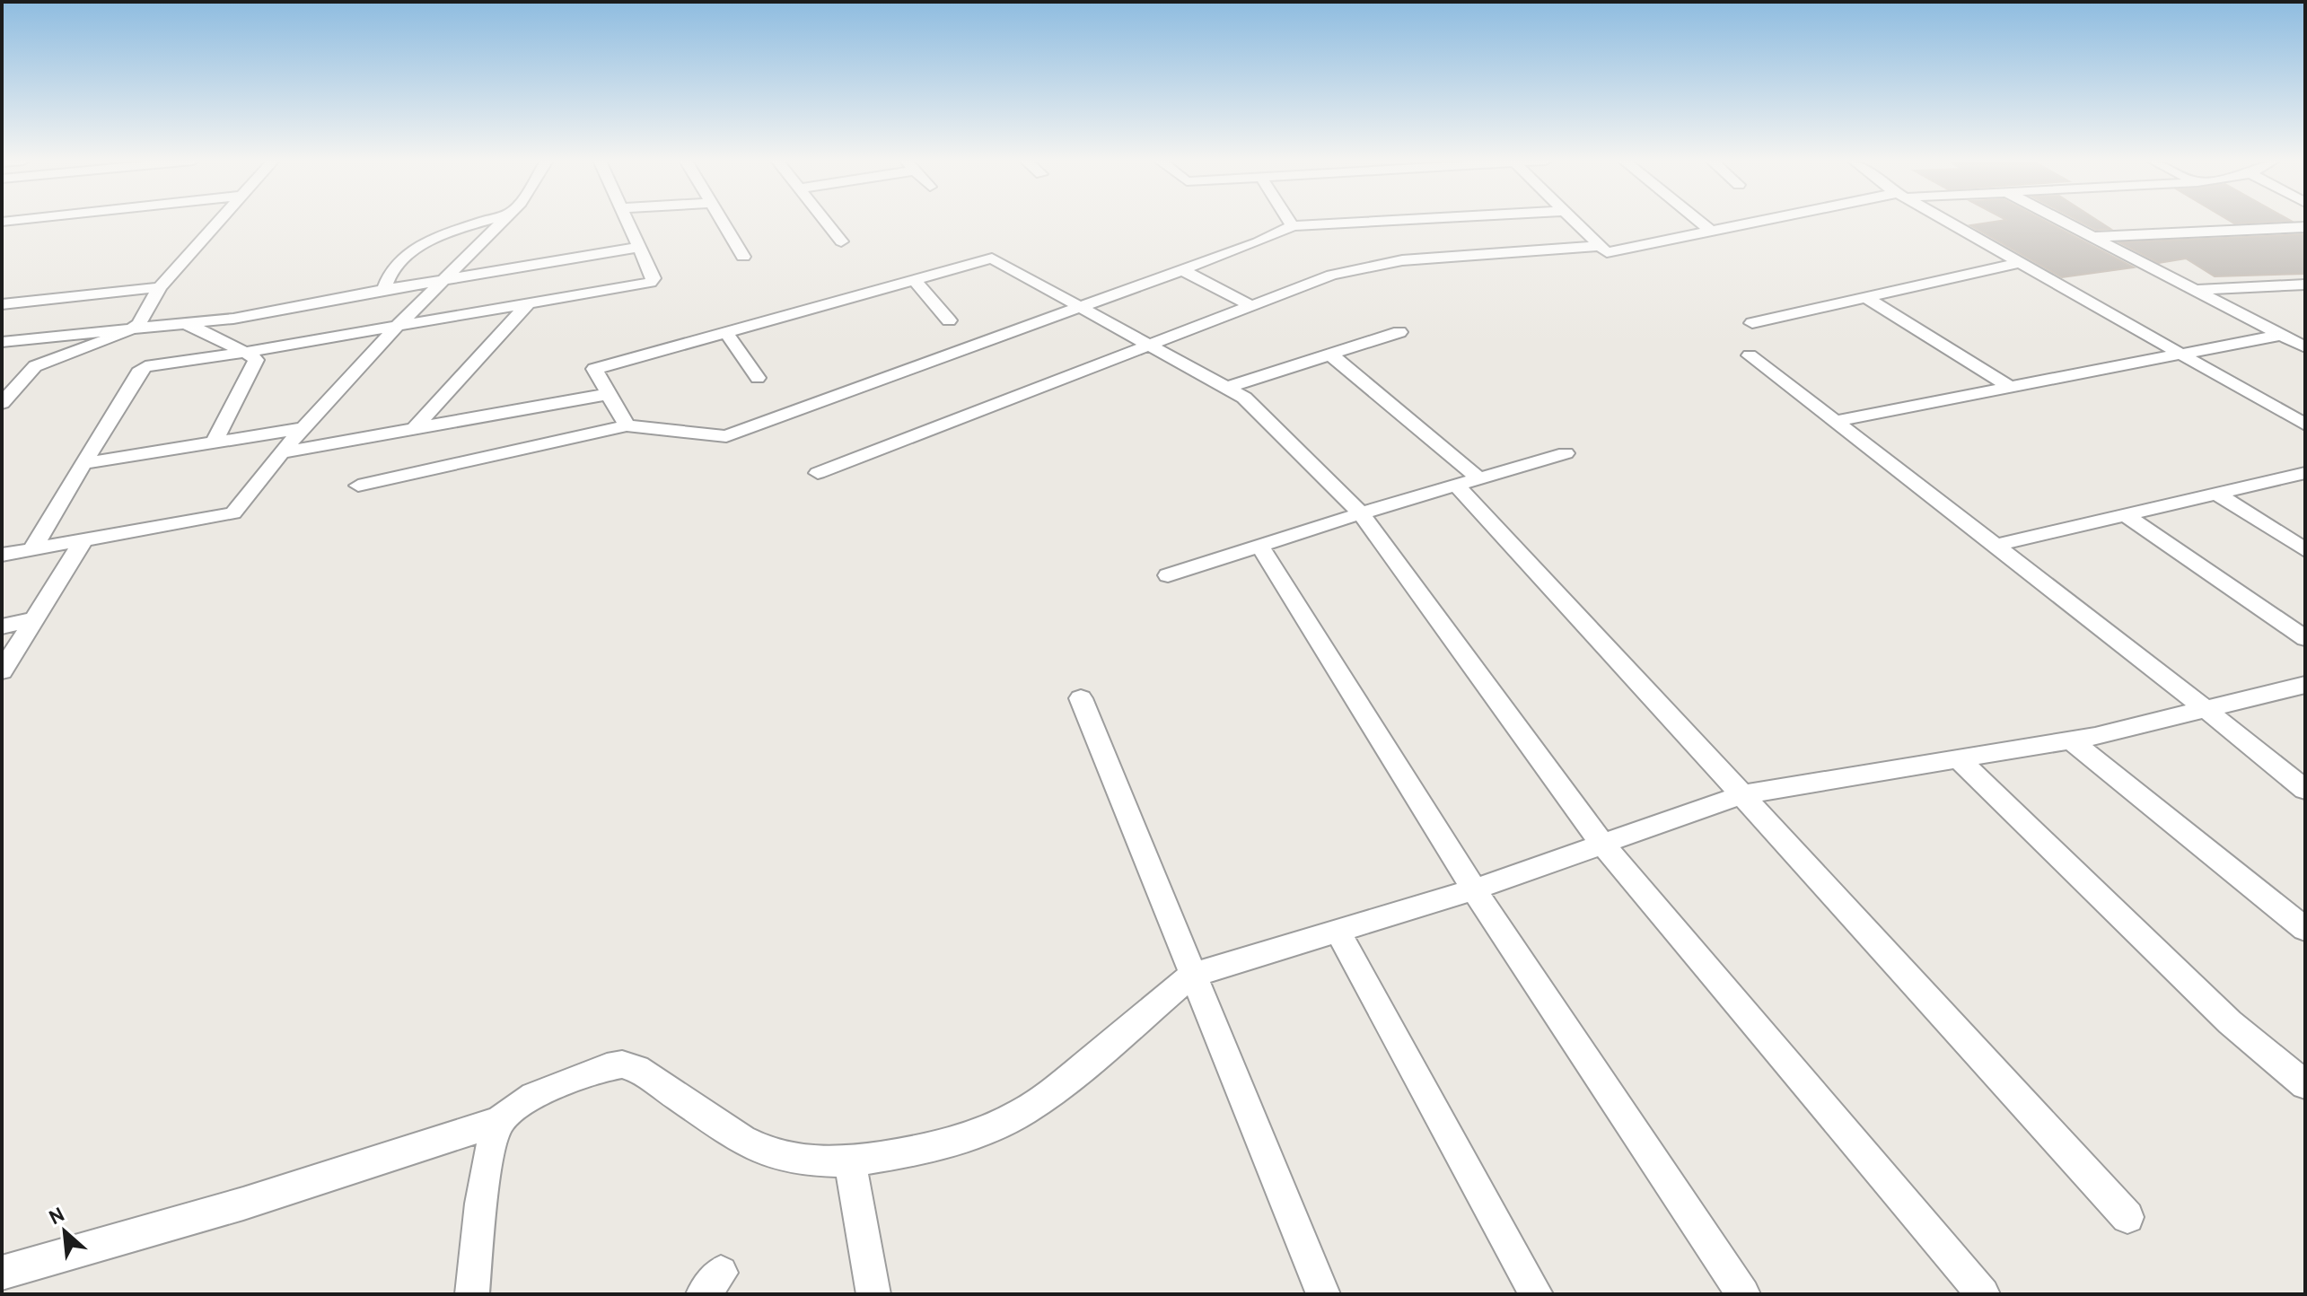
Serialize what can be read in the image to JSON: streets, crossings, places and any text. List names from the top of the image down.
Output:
{
  "north": "top left"
}
